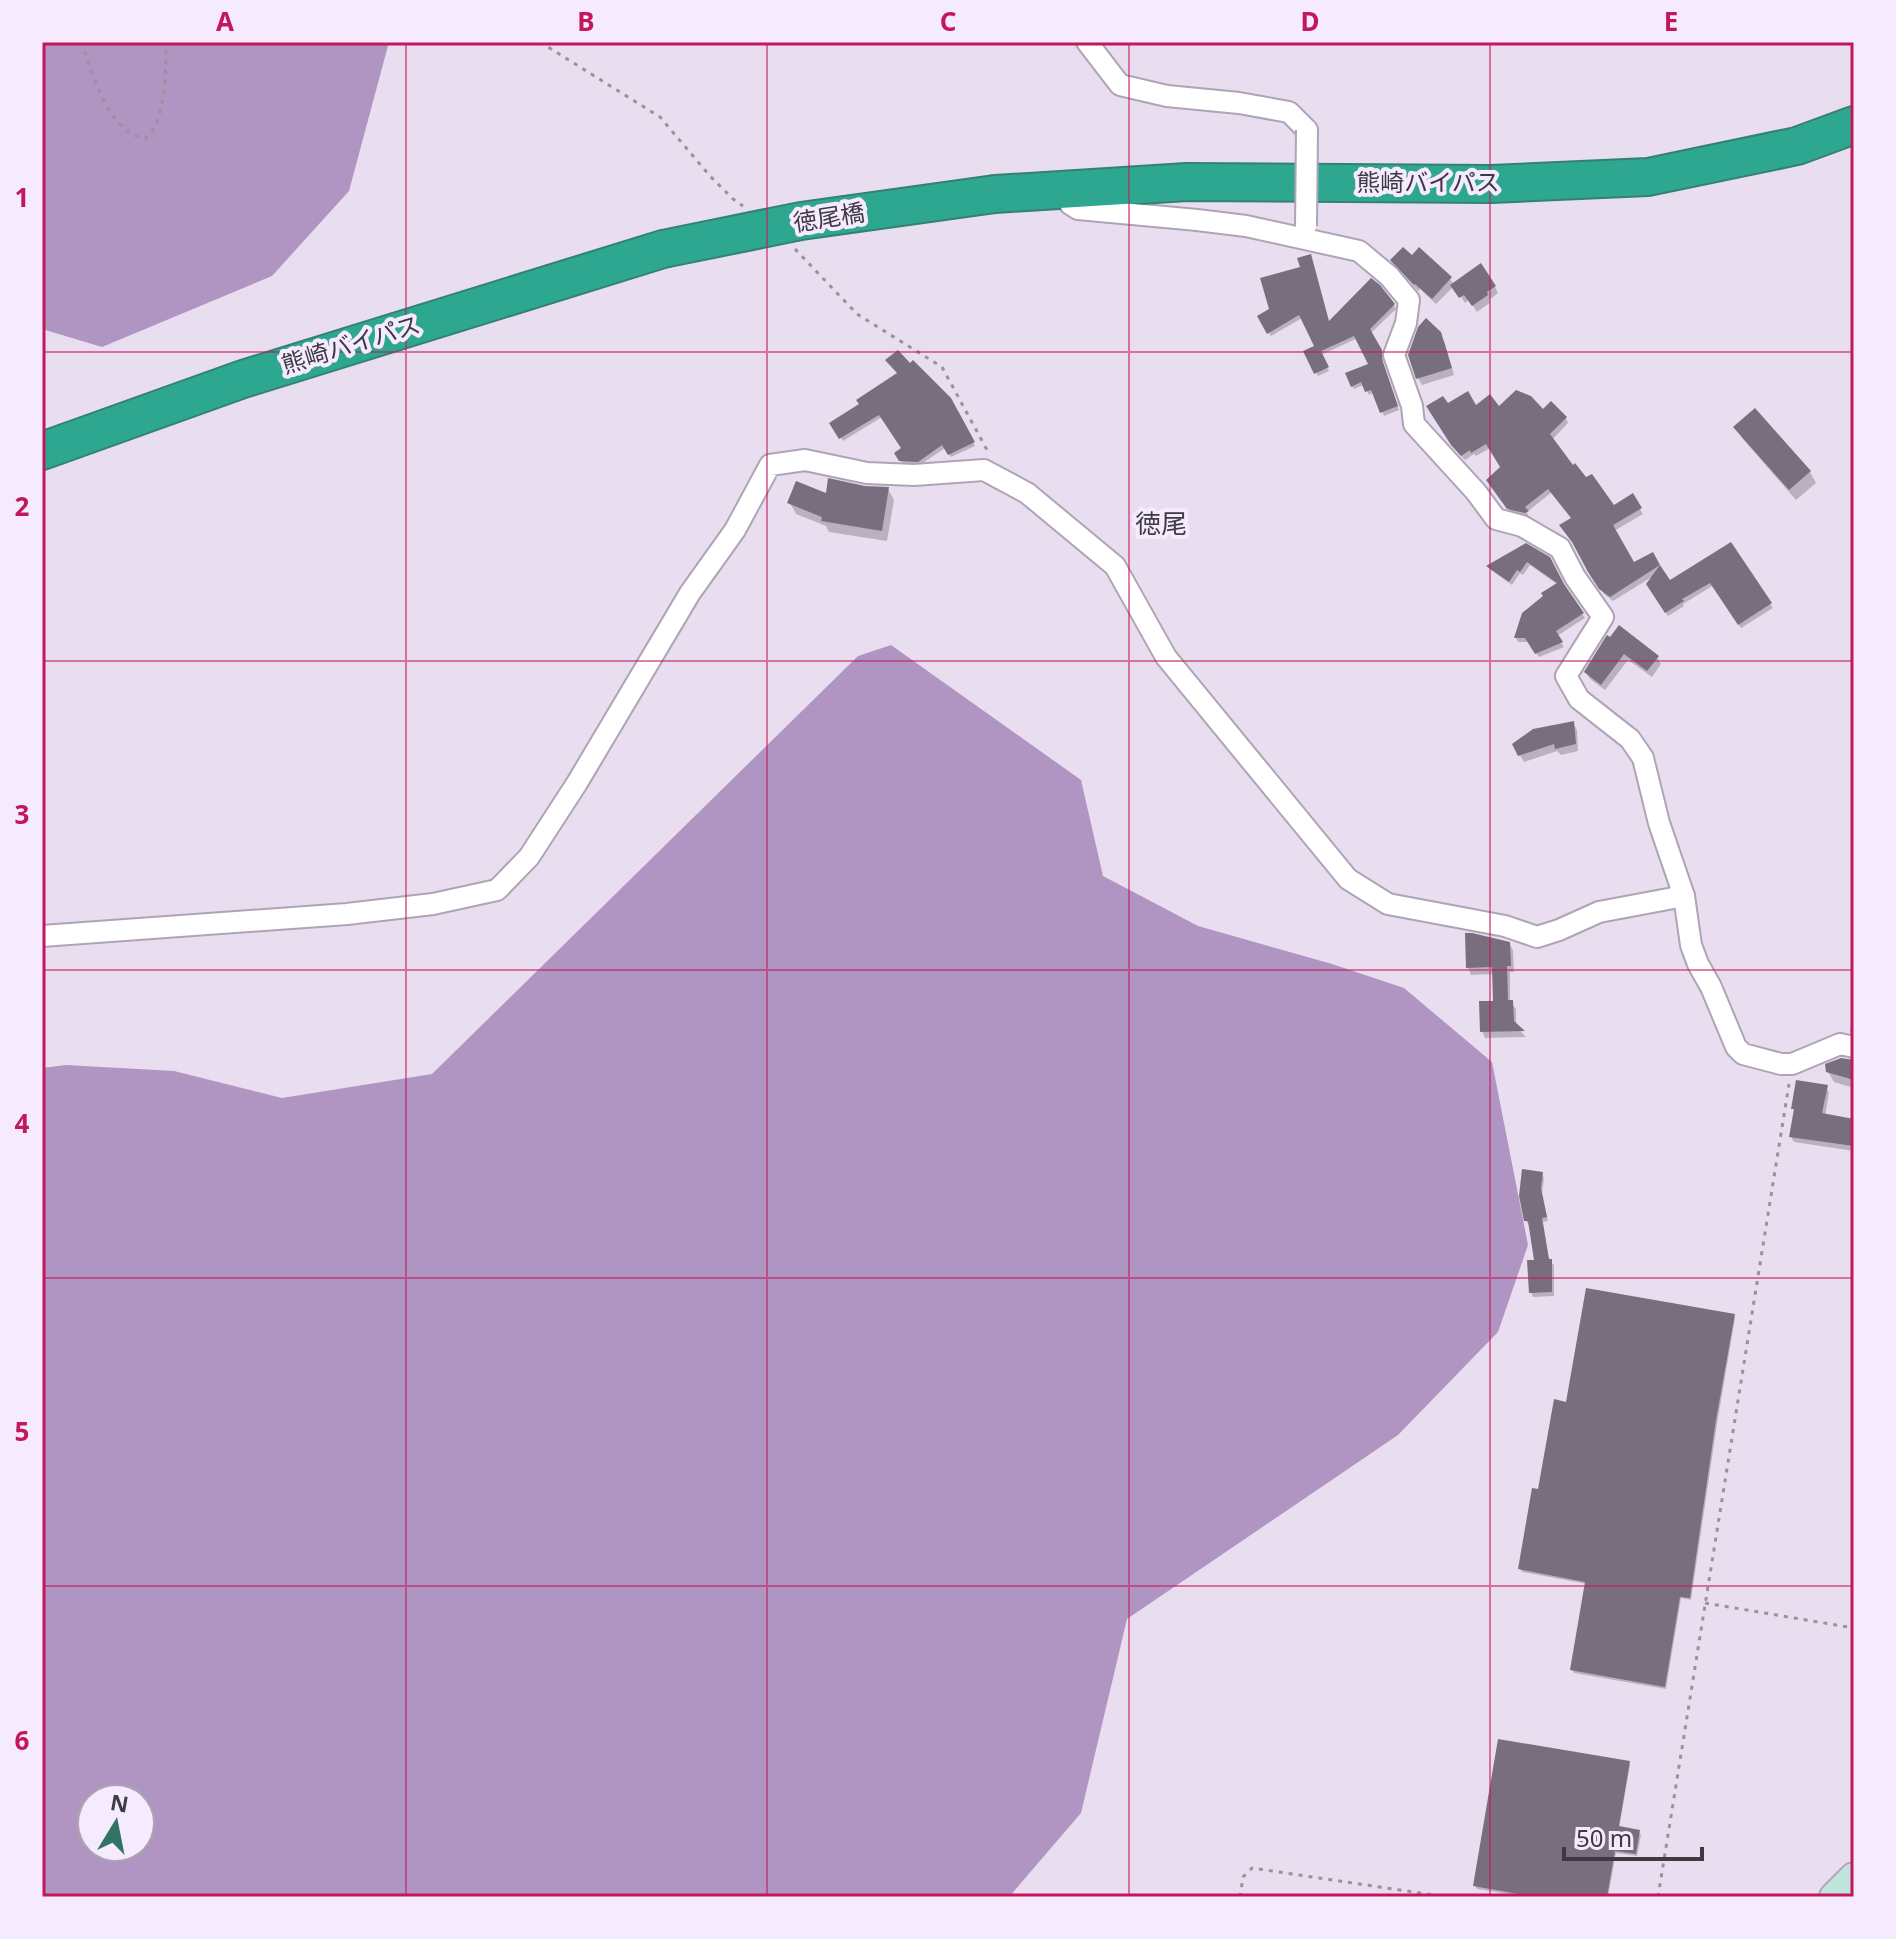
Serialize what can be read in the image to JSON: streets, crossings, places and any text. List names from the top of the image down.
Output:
{
  "streets": {
    "highway": ["熊崎バイパス", "徳尾橋"]
  },
  "crossings": [
    ["熊崎バイパス", "徳尾橋"]
  ],
  "districts": ["徳尾"],
  "scale_bar": "50 m",
  "north": "top",
  "grid": {
    "columns": [
      "A",
      "B",
      "C",
      "D",
      "E"
    ],
    "rows": [
      "1",
      "2",
      "3",
      "4",
      "5",
      "6"
    ]
  }
}
